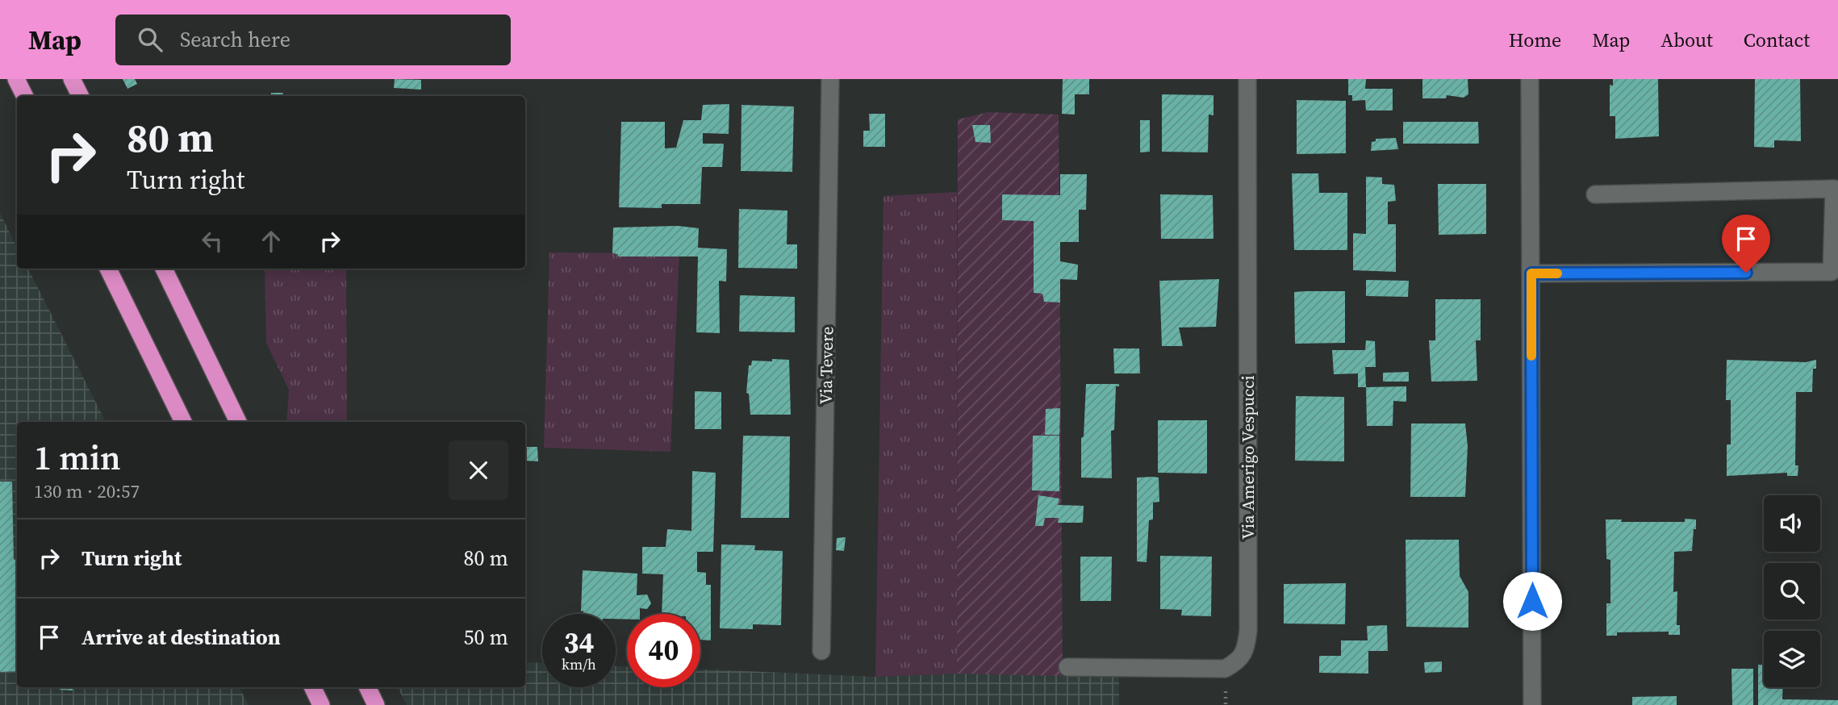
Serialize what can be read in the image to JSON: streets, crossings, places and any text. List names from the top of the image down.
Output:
{
  "streets": {
    "street": ["Via Tevere", "Via Amerigo Vespucci"]
  },
  "page": {
    "header": "Map",
    "search": "Search here",
    "nav": [
      "Home",
      "Map",
      "About",
      "Contact"
    ],
    "turn": ["80 m", "Turn right"],
    "heading": ["1 min", "130 m · 20:57"],
    "list": [
      {
        "name": "Turn right",
        "value": "80 m"
      },
      {
        "name": "Arrive at destination",
        "value": "50 m"
      }
    ],
    "speed": "34 km/h",
    "limit": "40"
  }
}
